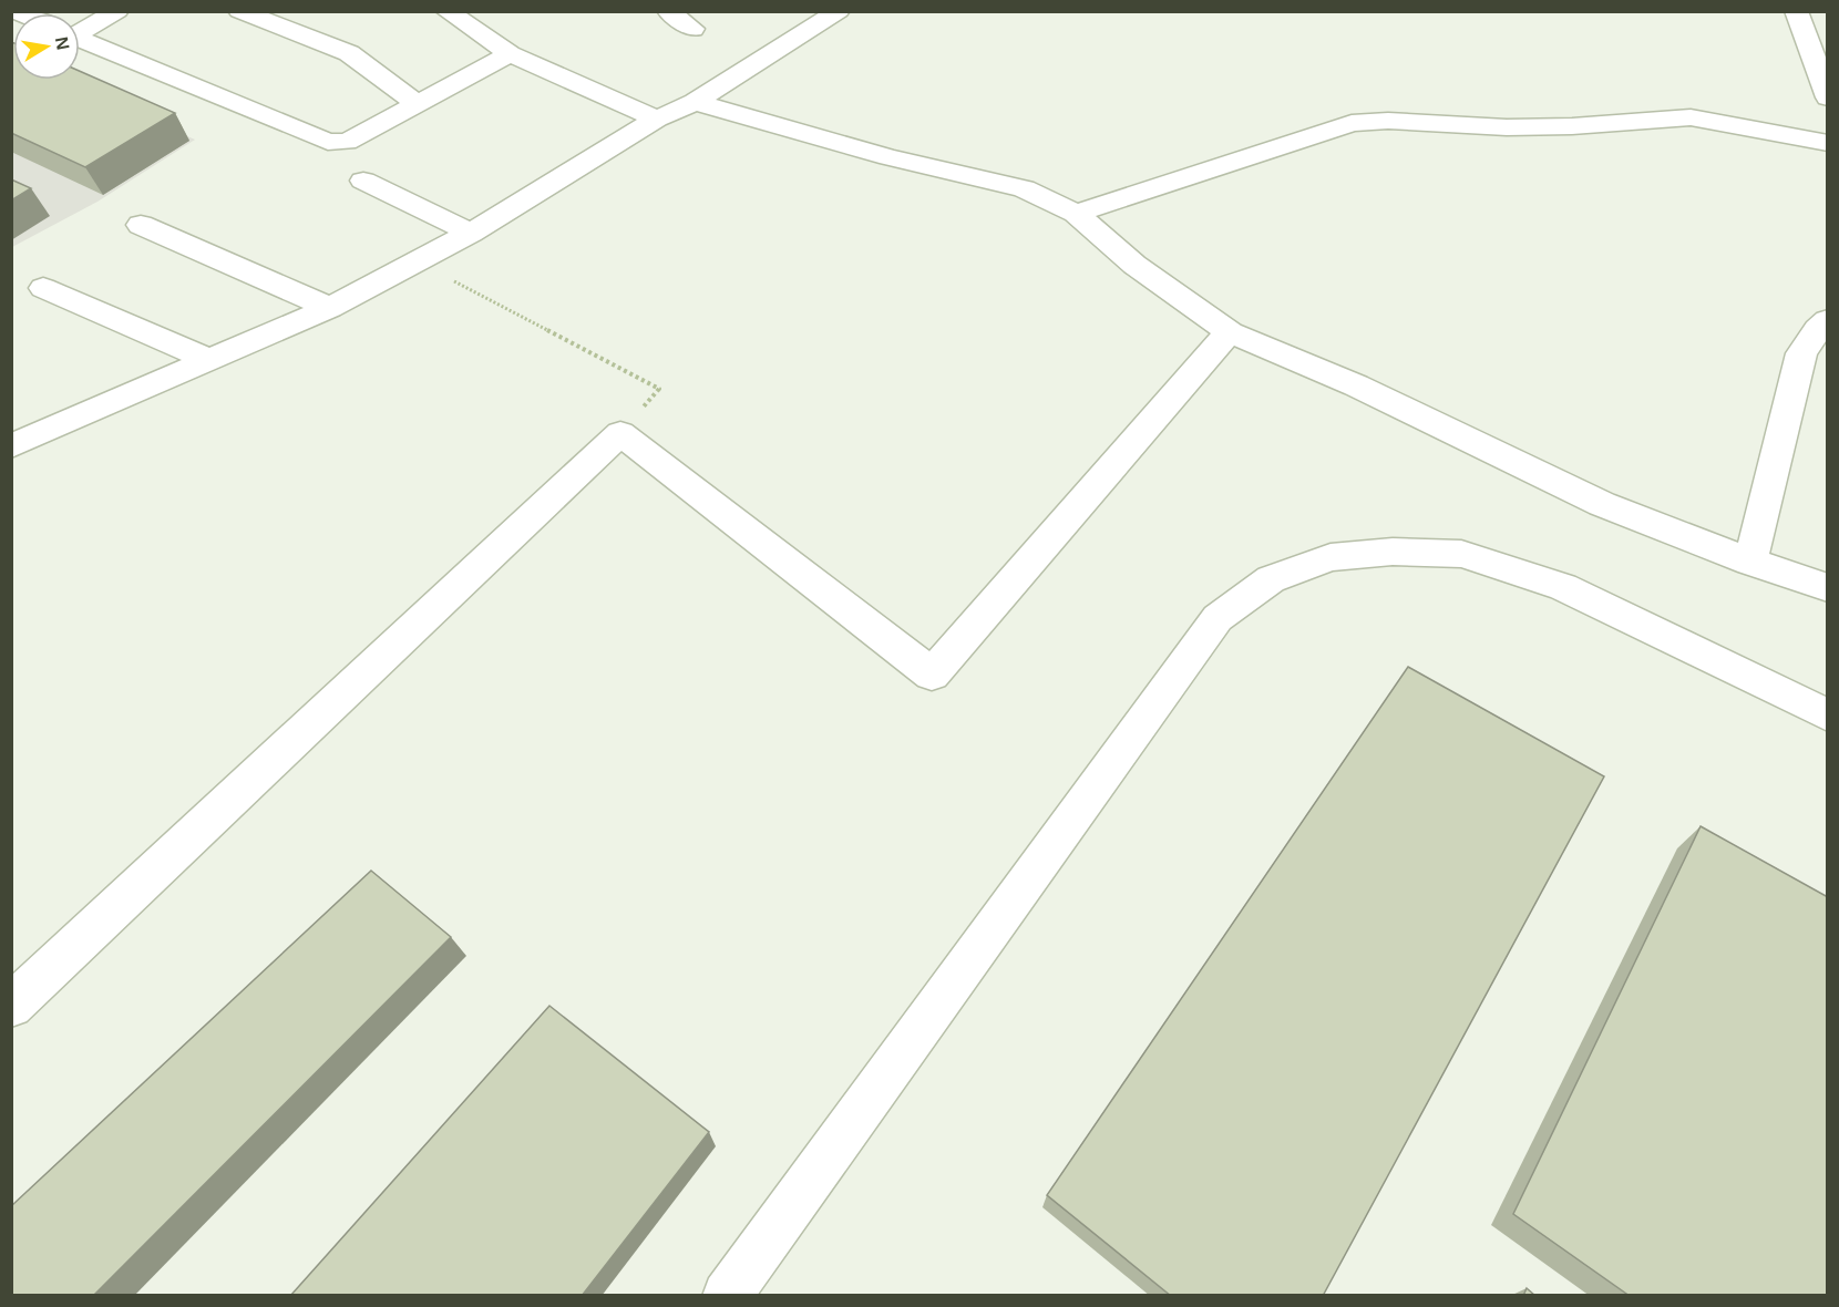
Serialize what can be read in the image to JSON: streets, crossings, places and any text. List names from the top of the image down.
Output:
{
  "north": "right"
}
